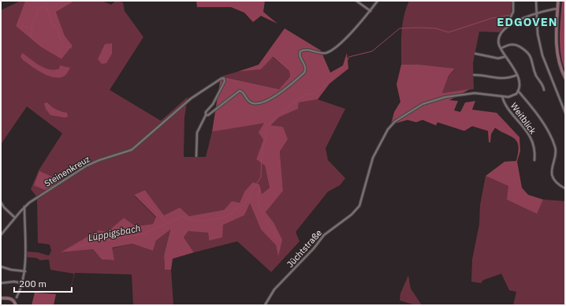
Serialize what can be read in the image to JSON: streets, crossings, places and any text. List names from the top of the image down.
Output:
{
  "streets": {
    "street": ["Weitblick", "Steinenkreuz", "Jüchtstraße"]
  },
  "crossings": [
    ["Weitblick", "Jüchtstraße"]
  ],
  "districts": ["EDGOVEN"],
  "water": ["Lüppigsbach"],
  "scale_bar": "200 m"
}
